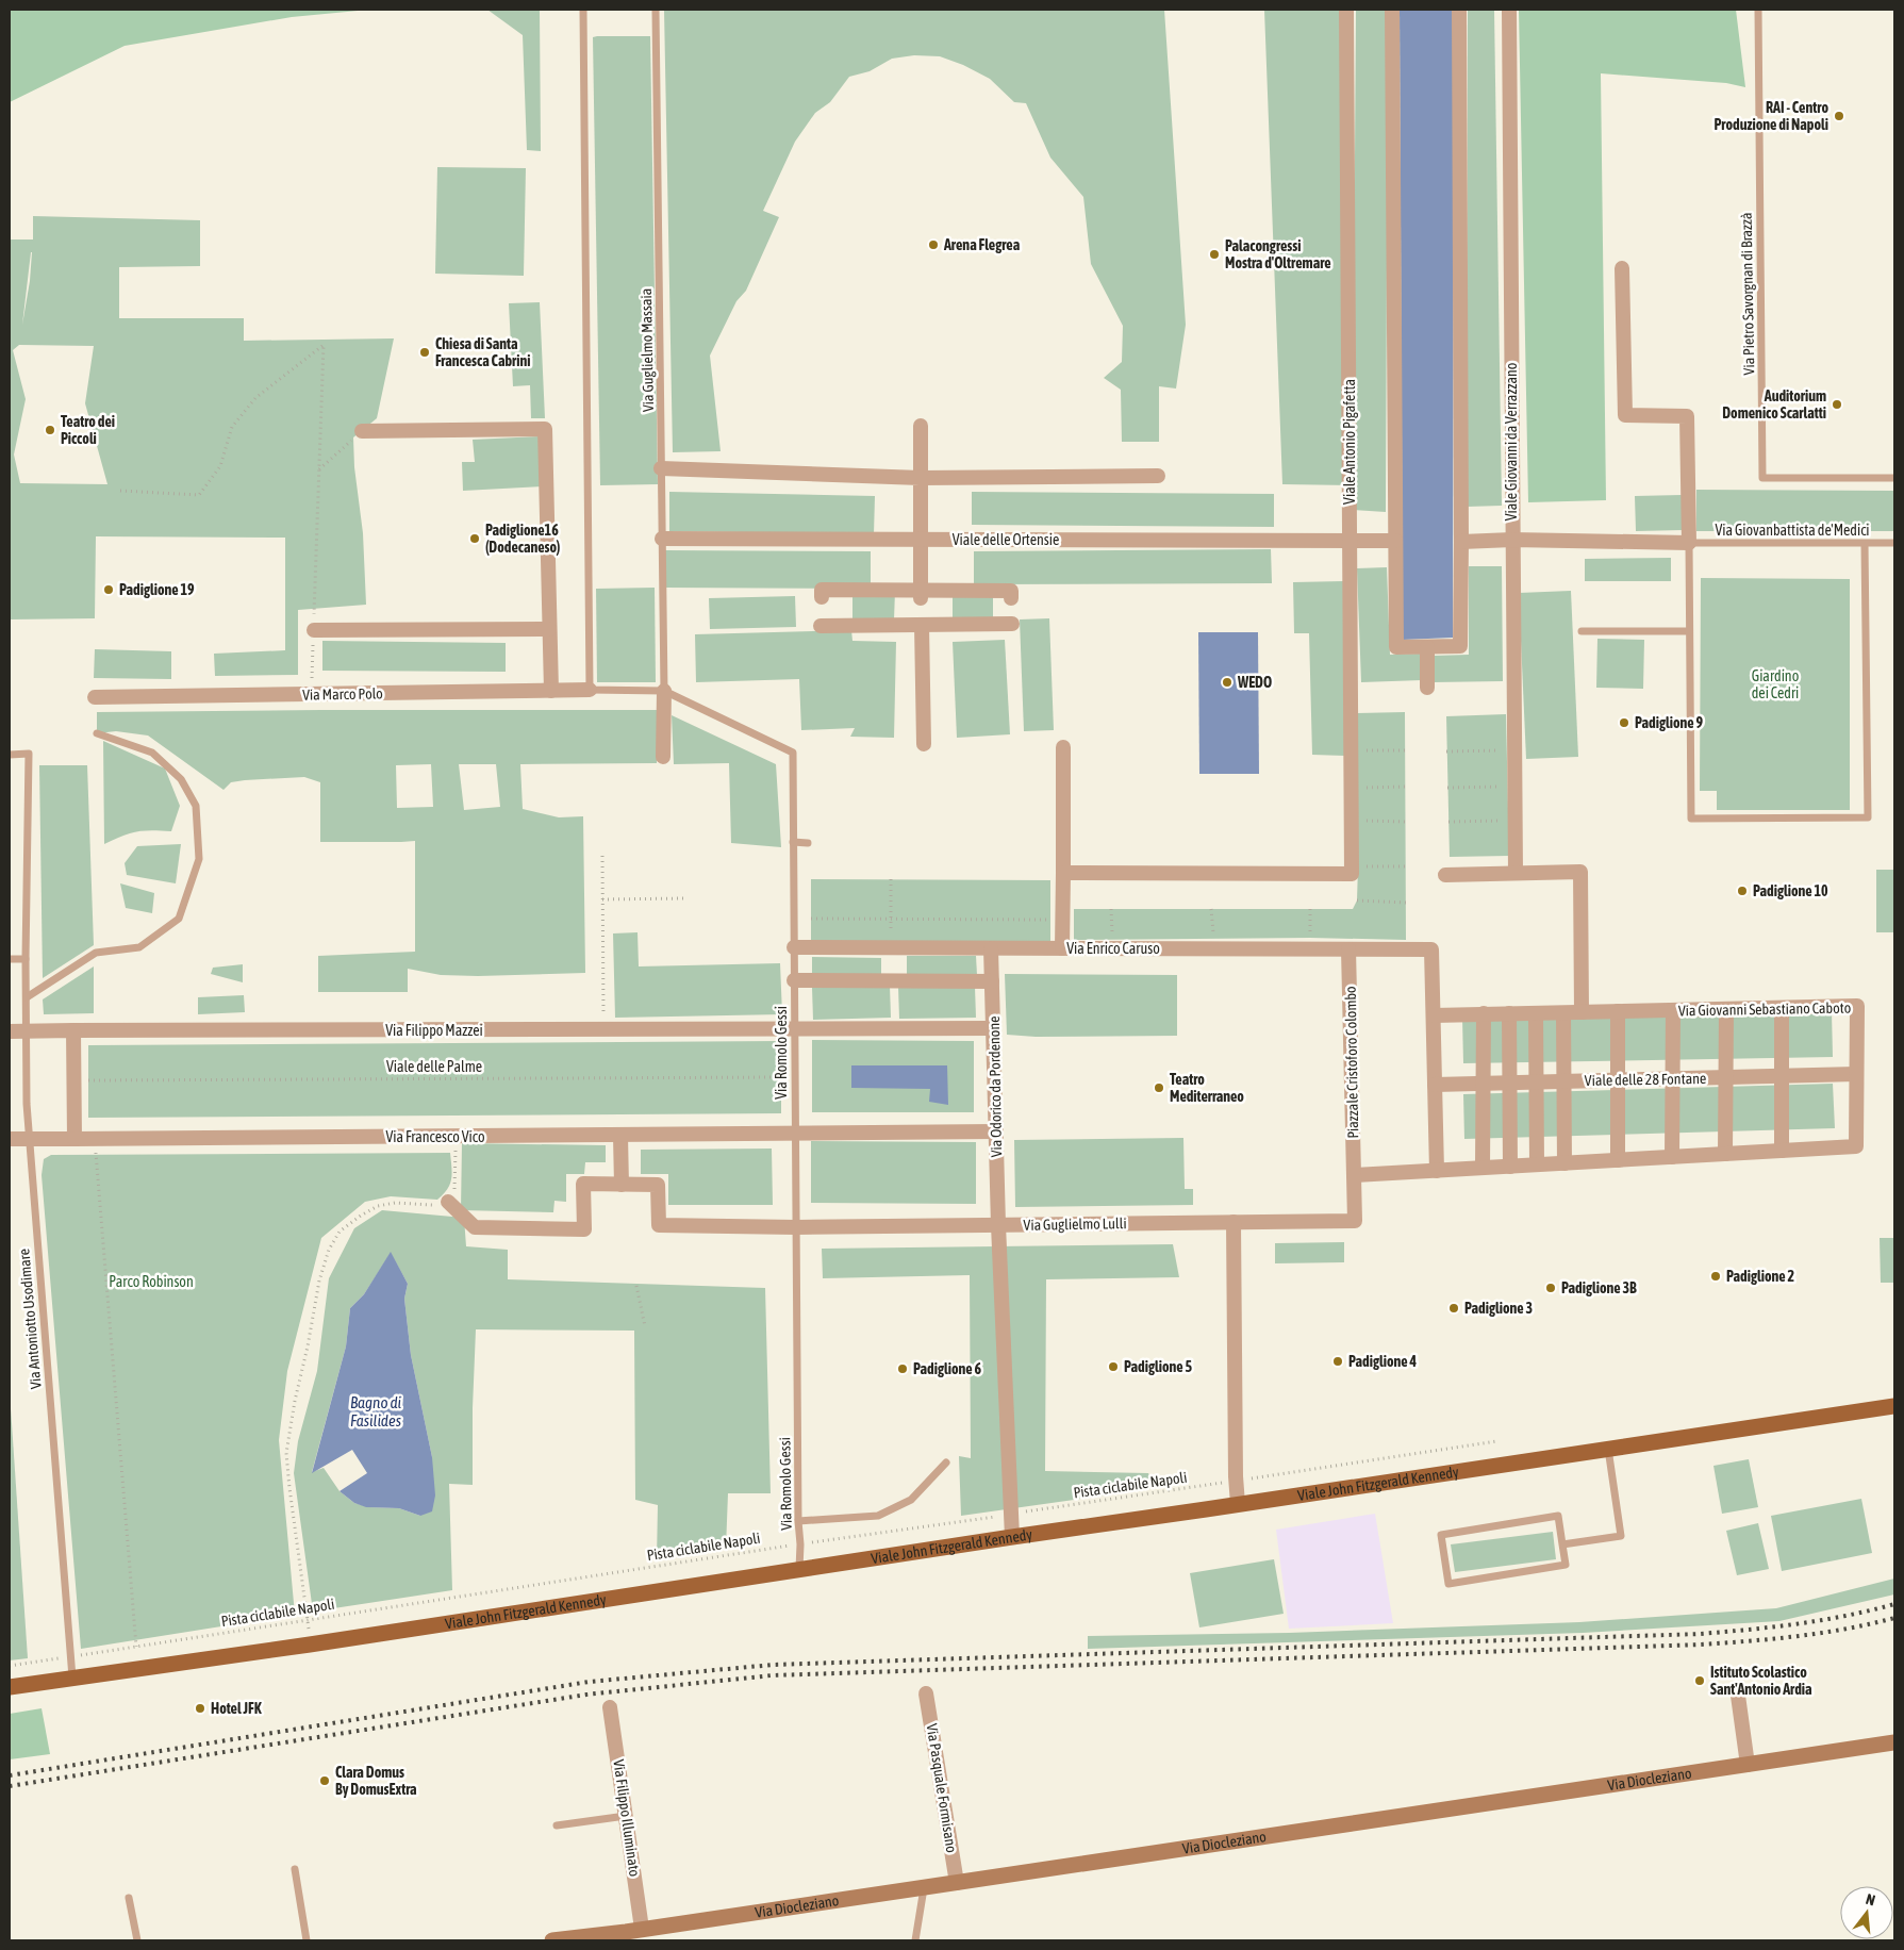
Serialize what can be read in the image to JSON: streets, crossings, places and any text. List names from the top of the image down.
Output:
{
  "streets": {
    "main road": ["Viale John Fitzgerald Kennedy"],
    "street": [
      "Viale Antonio Pigafetta",
      "Viale Giovanni da Verrazzano",
      "Viale delle Ortensie",
      "Via Marco Polo",
      "Via Enrico Caruso",
      "Via Giovanni Sebastiano Caboto",
      "Via Filippo Mazzei",
      "Piazzale Cristoforo Colombo",
      "Viale delle 28 Fontane",
      "Via Odorico da Pordenone",
      "Via Francesco Vico",
      "Via Guglielmo Lulli",
      "Via Diocleziano",
      "Via Pasquale Formisano",
      "Via Filippo Illuminato"
    ],
    "lane": [
      "Via Pietro Savorgnan di Brazzà",
      "Via Guglielmo Massaia",
      "Via Giovanbattista de'Medici",
      "Via Romolo Gessi",
      "Via Antoniotto Usodimare"
    ],
    "path": ["Viale delle Palme", "Pista ciclabile Napoli"]
  },
  "crossings": [
    ["Via Guglielmo Massaia", "Viale delle Ortensie"],
    ["Via Guglielmo Massaia", "Via Romolo Gessi"],
    ["Viale Antonio Pigafetta", "Viale delle Ortensie"],
    ["Via Marco Polo", "Via Romolo Gessi"],
    ["Via Enrico Caruso", "Via Giovanni Sebastiano Caboto"],
    ["Via Enrico Caruso", "Via Romolo Gessi"],
    ["Via Enrico Caruso", "Piazzale Cristoforo Colombo"],
    ["Via Enrico Caruso", "Via Odorico da Pordenone"],
    ["Via Giovanni Sebastiano Caboto", "Viale delle 28 Fontane"],
    ["Via Filippo Mazzei", "Via Romolo Gessi"],
    ["Via Filippo Mazzei", "Via Odorico da Pordenone"],
    ["Via Filippo Mazzei", "Via Antoniotto Usodimare"],
    ["Via Romolo Gessi", "Viale delle Palme"],
    ["Via Romolo Gessi", "Via Francesco Vico"],
    ["Via Romolo Gessi", "Via Guglielmo Lulli"],
    ["Via Romolo Gessi", "Viale John Fitzgerald Kennedy"],
    ["Via Romolo Gessi", "Pista ciclabile Napoli"],
    ["Piazzale Cristoforo Colombo", "Via Guglielmo Lulli"],
    ["Via Odorico da Pordenone", "Via Francesco Vico"],
    ["Via Odorico da Pordenone", "Via Guglielmo Lulli"],
    ["Via Odorico da Pordenone", "Viale John Fitzgerald Kennedy"],
    ["Via Odorico da Pordenone", "Pista ciclabile Napoli"],
    ["Via Francesco Vico", "Via Antoniotto Usodimare"],
    ["Via Antoniotto Usodimare", "Viale John Fitzgerald Kennedy"],
    ["Via Antoniotto Usodimare", "Pista ciclabile Napoli"],
    ["Via Diocleziano", "Via Pasquale Formisano"],
    ["Via Diocleziano", "Via Filippo Illuminato"]
  ],
  "water": ["Bagno di Fasilides"],
  "parks": ["Giardino dei Cedri", "Parco Robinson"],
  "places": [
    "RAI - Centro Produzione di Napoli",
    "Arena Flegrea",
    "Palacongressi Mostra d'Oltremare",
    "Chiesa di Santa Francesca Cabrini",
    "Auditorium Domenico Scarlatti",
    "Teatro dei Piccoli",
    "Padiglione16 (Dodecaneso)",
    "Padiglione 19",
    "WEDO",
    "Padiglione 9",
    "Padiglione 10",
    "Teatro Mediterraneo",
    "Padiglione 2",
    "Padiglione 3B",
    "Padiglione 3",
    "Padiglione 4",
    "Padiglione 5",
    "Padiglione 6",
    "Istituto Scolastico Sant'Antonio Ardia",
    "Hotel JFK",
    "Clara Domus By DomusExtra"
  ],
  "north": "top"
}
